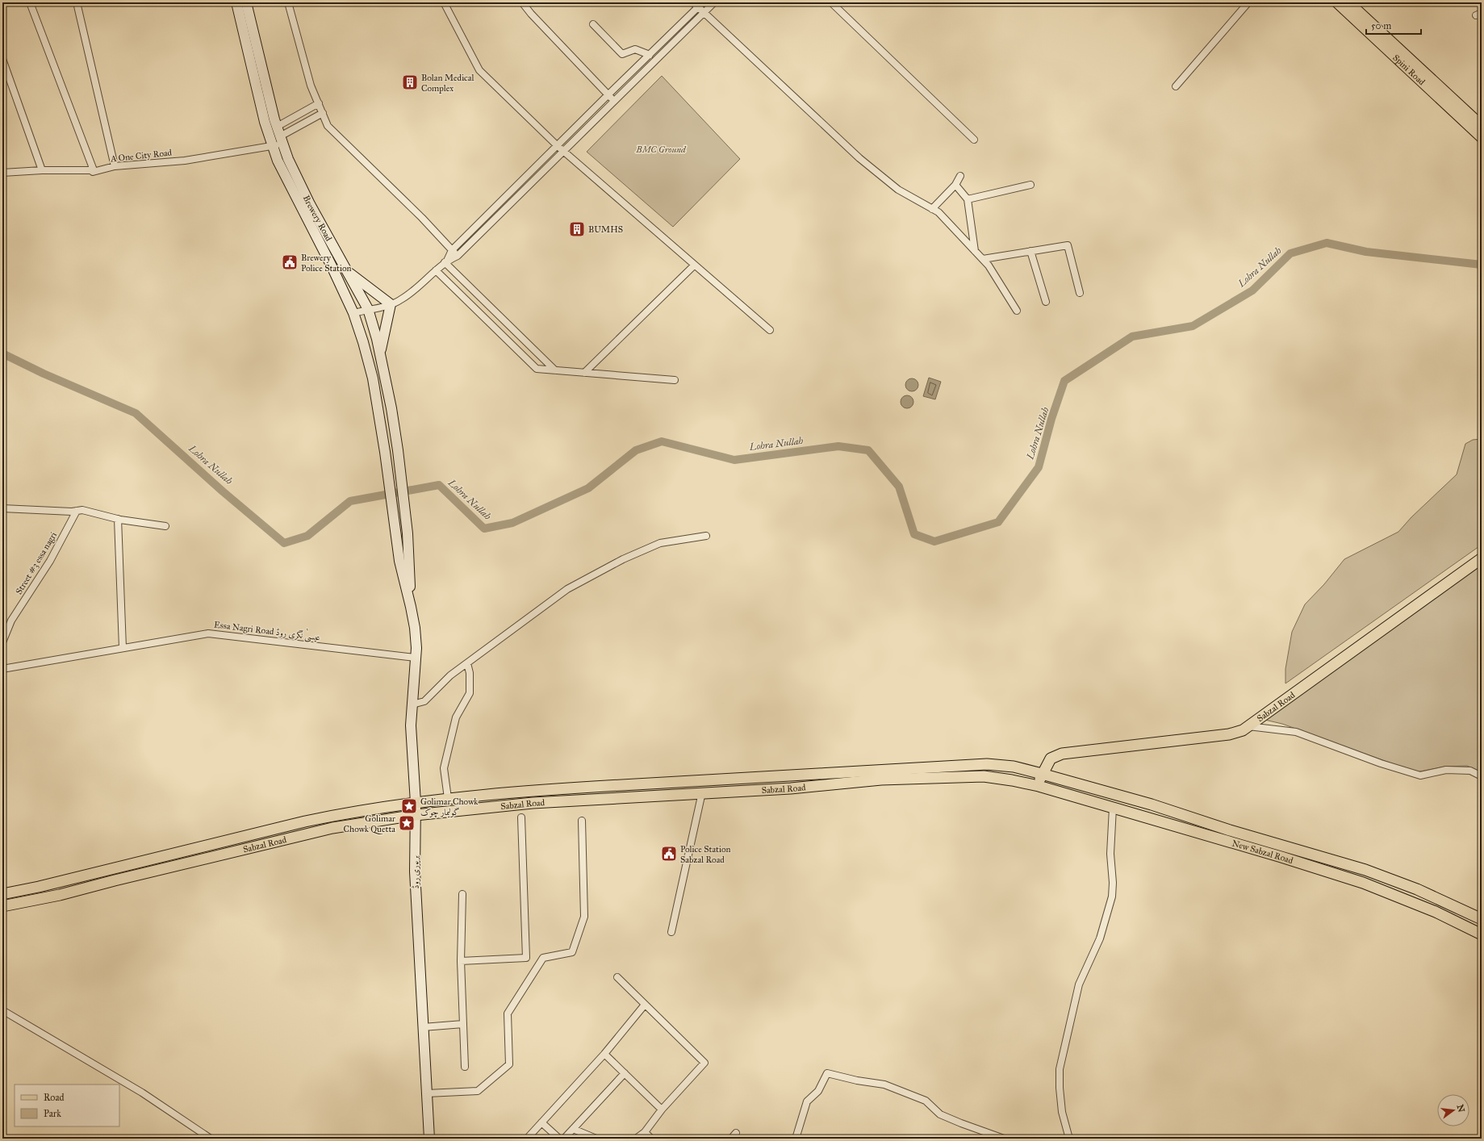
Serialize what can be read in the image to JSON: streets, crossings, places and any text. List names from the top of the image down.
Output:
{
  "streets": {
    "main road": [
      "Spini Road",
      "Brewery Road",
      "Sabzal Road",
      "New Sabzal Road",
      "بریوری روڈ"
    ],
    "street": ["A One City Road", "Street #3 essa nagri", "Essa Nagri Road عیسیٰ نگری روڈ"]
  },
  "crossings": [
    ["A One City Road", "Brewery Road"],
    ["Brewery Road", "بریوری روڈ"],
    ["Essa Nagri Road عیسیٰ نگری روڈ", "بریوری روڈ"],
    ["Sabzal Road", "New Sabzal Road"],
    ["Sabzal Road", "بریوری روڈ"]
  ],
  "water": ["Lohra Nullah"],
  "parks": ["BMC Ground"],
  "places": {
    "building": ["Bolan Medical Complex", "BUMHS"],
    "public building": ["Brewery Police Station", "Police Station Sabzal Road"],
    "place": ["Golimar Chowk گولیمار چوک", "Golimar Chowk Quetta"]
  },
  "legend": ["Road", "Park"],
  "scale_bar": "50 m",
  "north": "right"
}
